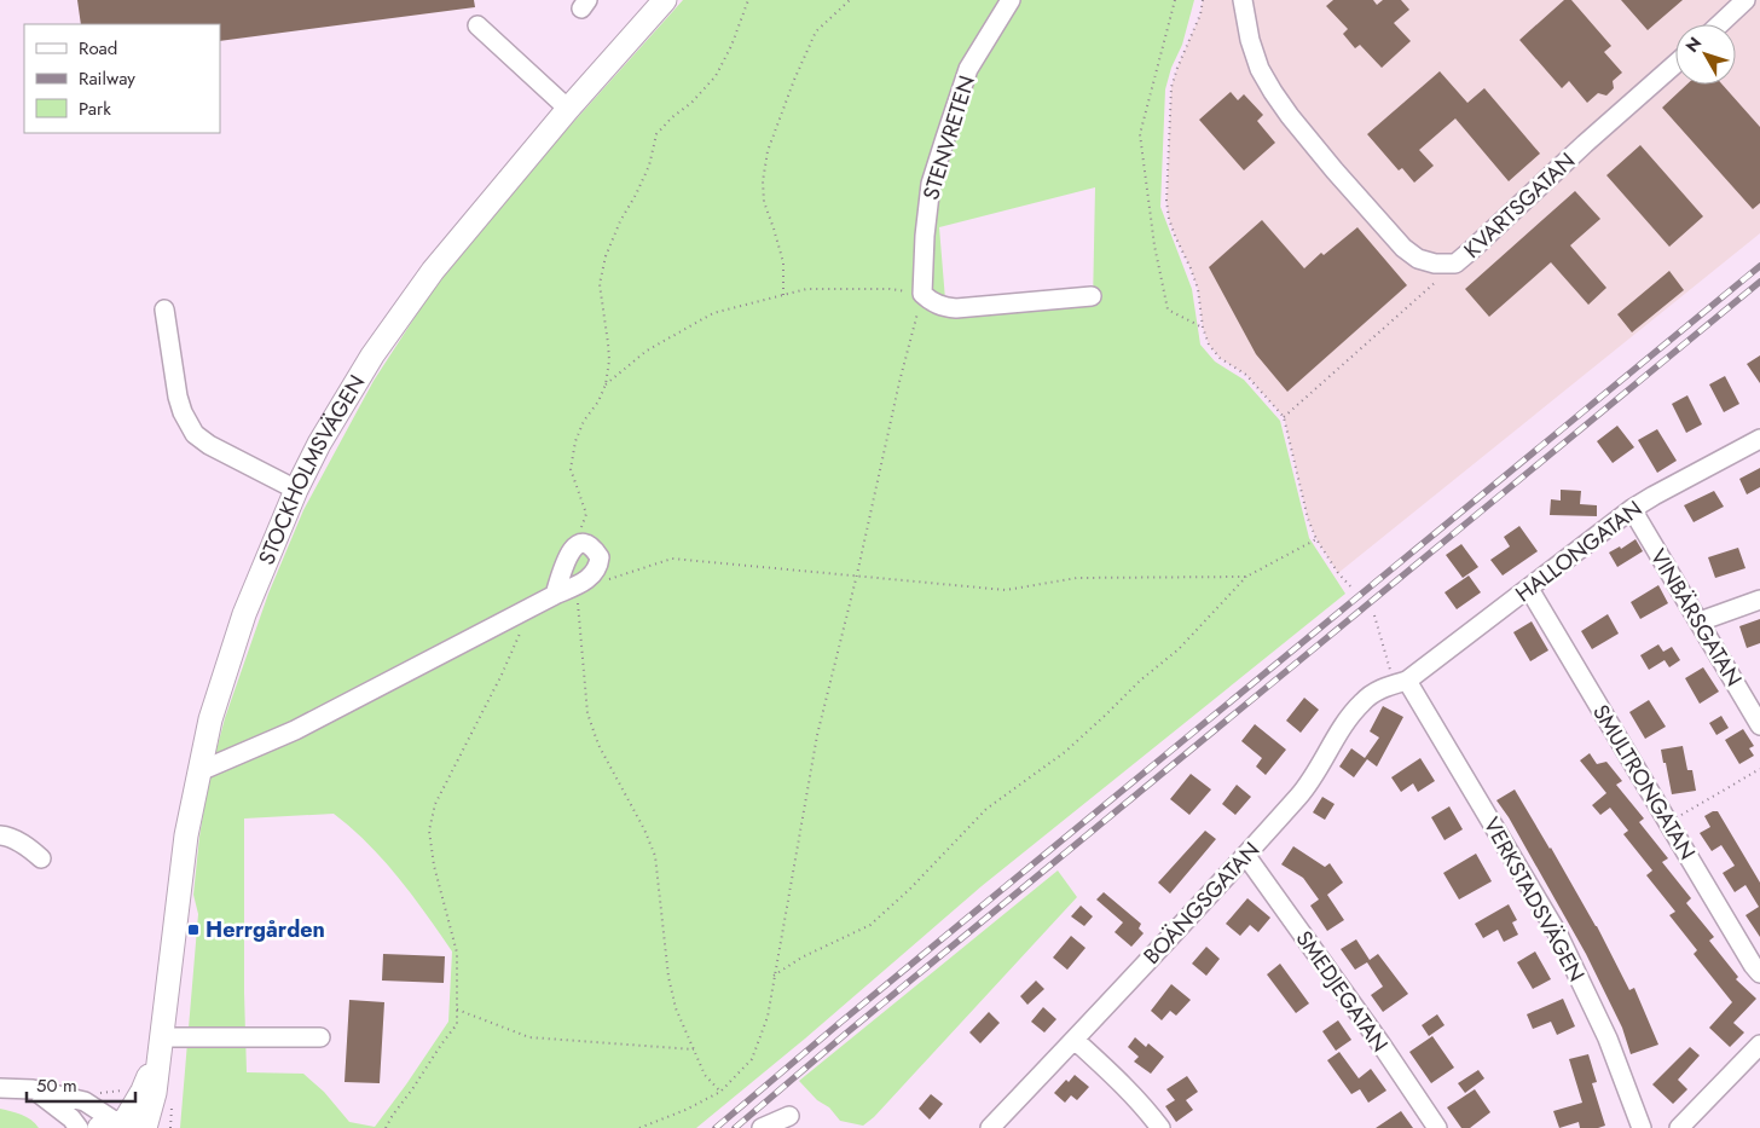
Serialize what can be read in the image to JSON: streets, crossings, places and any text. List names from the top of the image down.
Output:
{
  "streets": {
    "main road": ["STOCKHOLMSVÄGEN"],
    "street": [
      "STENVRETEN",
      "KVARTSGATAN",
      "HALLONGATAN",
      "VINBÄRSGATAN",
      "SMULTRONGATAN",
      "VERKSTADSVÄGEN",
      "BOÄNGSGATAN",
      "SMEDJEGATAN"
    ]
  },
  "crossings": [
    ["HALLONGATAN", "VINBÄRSGATAN"],
    ["HALLONGATAN", "SMULTRONGATAN"],
    ["HALLONGATAN", "VERKSTADSVÄGEN"],
    ["HALLONGATAN", "BOÄNGSGATAN"],
    ["VERKSTADSVÄGEN", "BOÄNGSGATAN"],
    ["BOÄNGSGATAN", "SMEDJEGATAN"]
  ],
  "places": {
    "transit": ["Herrgården"]
  },
  "legend": ["Road", "Railway", "Park"],
  "scale_bar": "50 m",
  "north": "top left"
}
